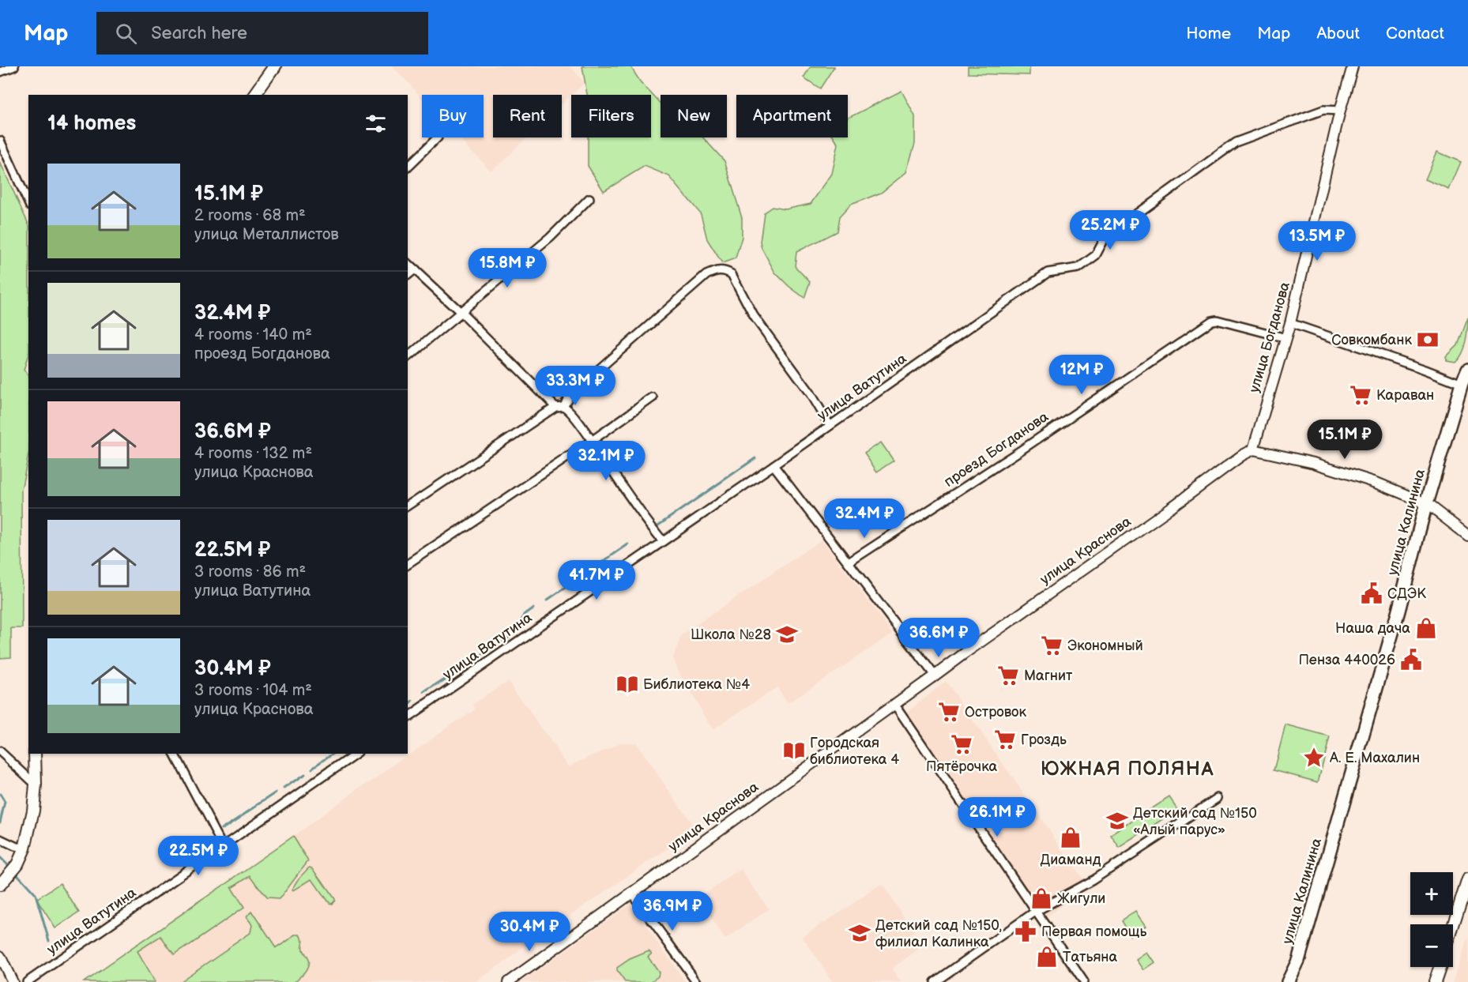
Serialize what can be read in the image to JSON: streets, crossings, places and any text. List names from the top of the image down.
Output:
{
  "streets": {
    "main road": ["улица Калинина"],
    "street": [
      "улица Богданова",
      "улица Ватутина",
      "проезд Богданова",
      "улица Краснова"
    ]
  },
  "crossings": [
    ["улица Богданова", "улица Ватутина"],
    ["улица Богданова", "проезд Богданова"],
    ["улица Богданова", "улица Краснова"]
  ],
  "districts": ["ЮЖНАЯ ПОЛЯНА"],
  "places": {
    "bank": ["Совкомбанк"],
    "supermarket": [
      "Караван",
      "Экономный",
      "Магнит",
      "Островок",
      "Гроздь",
      "Пятёрочка"
    ],
    "public building": ["СДЭК", "Пенза 440026"],
    "shop": [
      "Наша дача",
      "Диаманд",
      "Жигули",
      "Татьяна"
    ],
    "school or university": ["Школа №28", "Детский сад №150 «Алый парус»", "Детский сад №150, филиал Калинка"],
    "library": ["Библиотека №4", "Городская библиотека 4"],
    "place": ["А. Е. Махалин"],
    "pharmacy": ["Первая помощь"]
  },
  "page": {
    "header": "Map",
    "search": "Search here",
    "nav": [
      "Home",
      "Map",
      "About",
      "Contact"
    ],
    "chip": [
      "Buy",
      "Rent",
      "Filters",
      "New",
      "Apartment"
    ],
    "heading": "14 homes",
    "list": [
      {
        "name": "15.1M ₽",
        "note": "2 rooms · 68 m² · улица Металлистов"
      },
      {
        "name": "32.4M ₽",
        "note": "4 rooms · 140 m² · проезд Богданова"
      },
      {
        "name": "36.6M ₽",
        "note": "4 rooms · 132 m² · улица Краснова"
      },
      {
        "name": "22.5M ₽",
        "note": "3 rooms · 86 m² · улица Ватутина"
      },
      {
        "name": "30.4M ₽",
        "note": "3 rooms · 104 m² · улица Краснова"
      }
    ],
    "price": [
      "25.2M ₽",
      "13.5M ₽",
      "15.8M ₽",
      "12M ₽",
      "33.3M ₽",
      "15.1M ₽",
      "32.1M ₽",
      "32.4M ₽",
      "41.7M ₽",
      "36.6M ₽",
      "26.1M ₽",
      "22.5M ₽",
      "36.9M ₽",
      "30.4M ₽"
    ],
    "map_buttons": ["+", "−"]
  }
}
